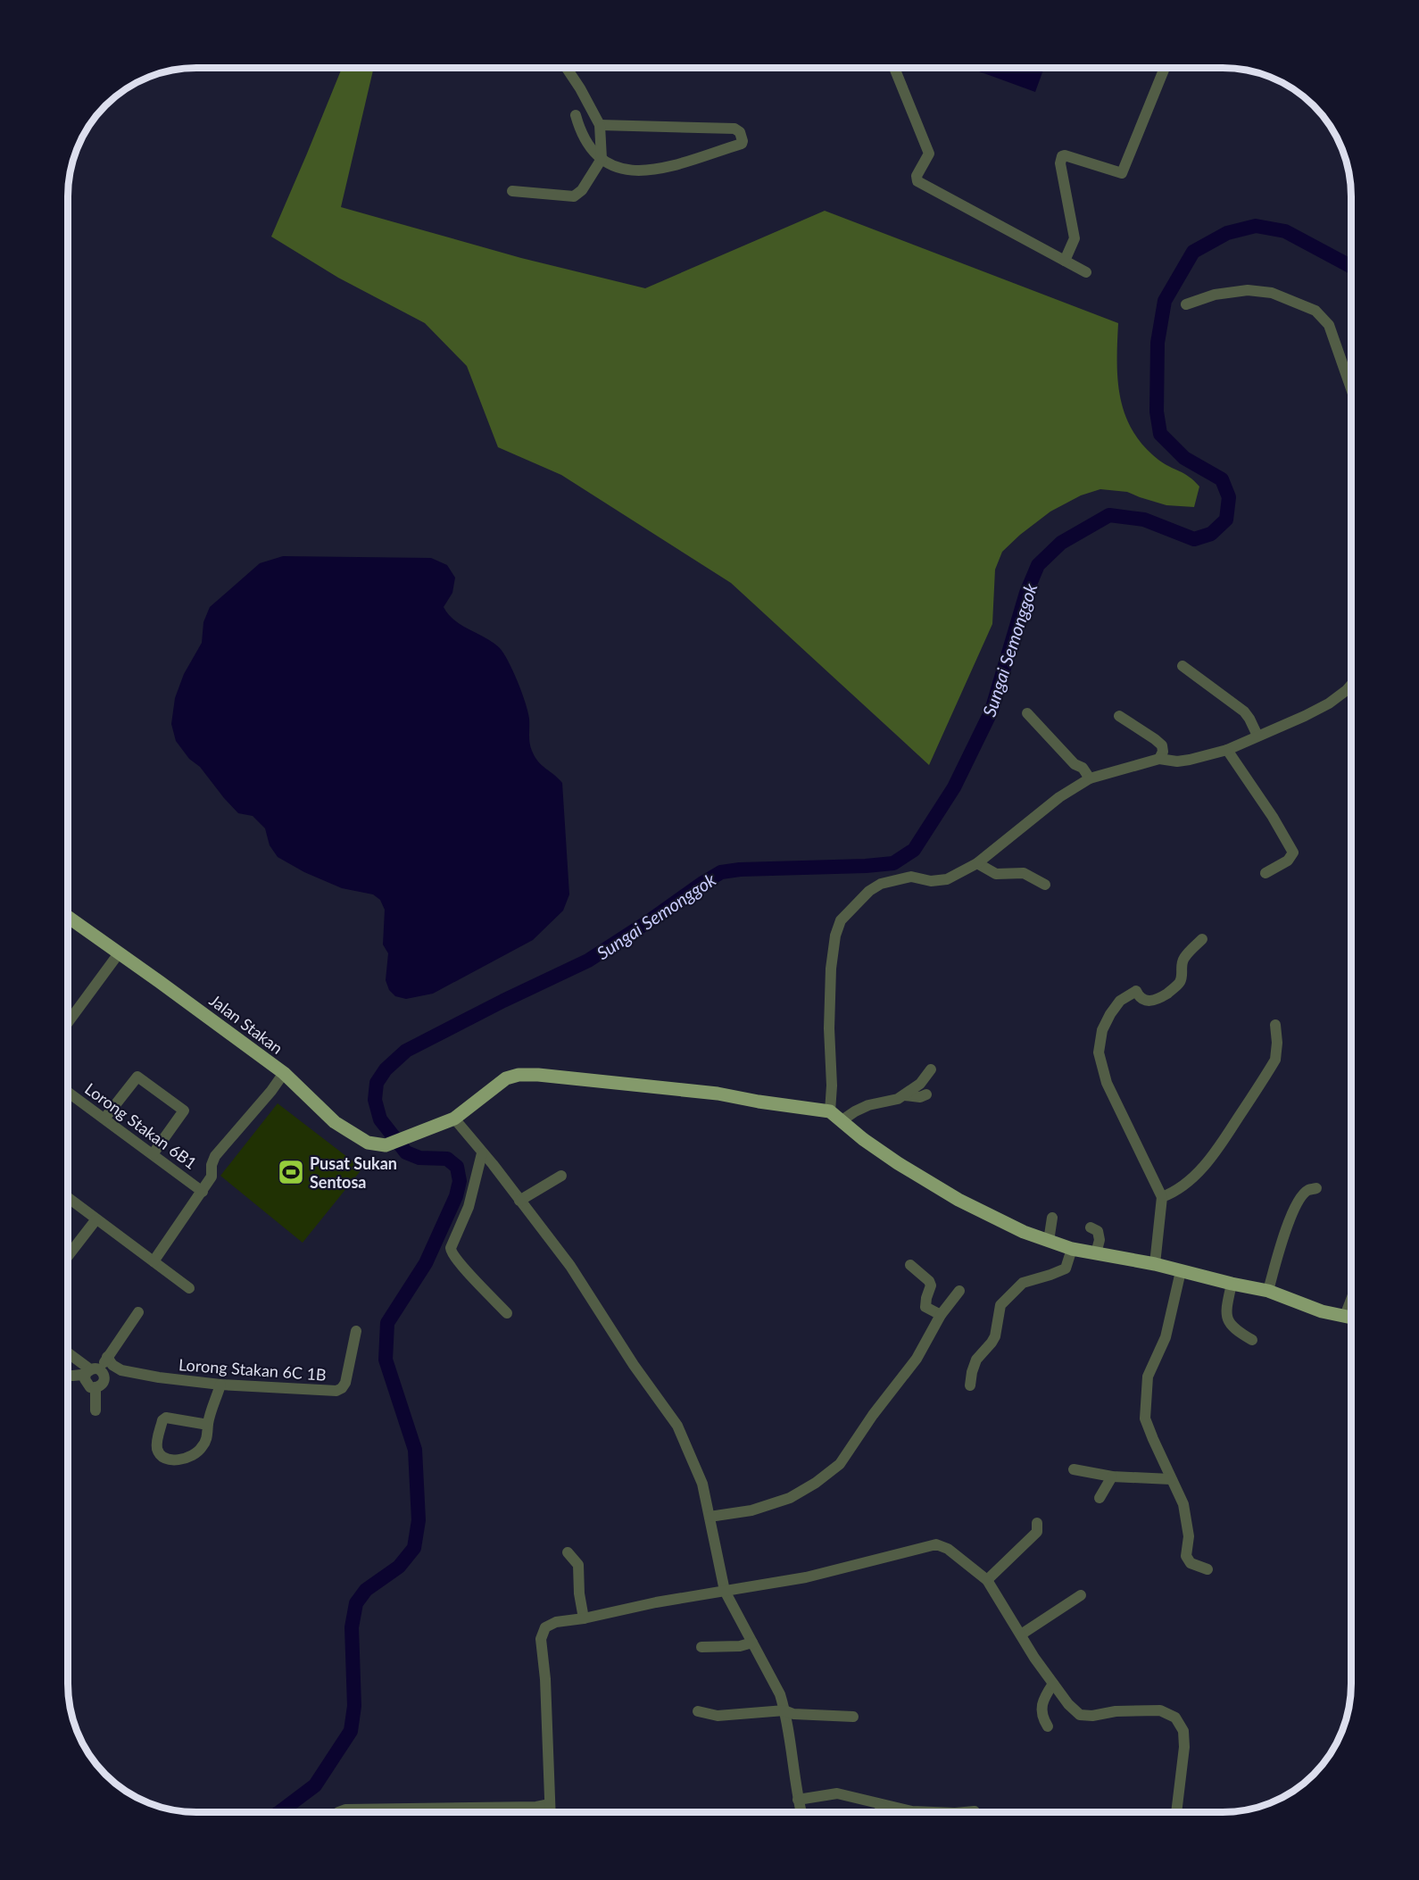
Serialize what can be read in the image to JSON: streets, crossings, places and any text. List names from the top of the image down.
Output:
{
  "streets": {
    "main road": ["Jalan Stakan"],
    "street": ["Lorong Stakan 6B1", "Lorong Stakan 6C 1B"]
  },
  "water": ["Sungai Semonggok"],
  "places": {
    "sports": ["Pusat Sukan Sentosa"]
  }
}
